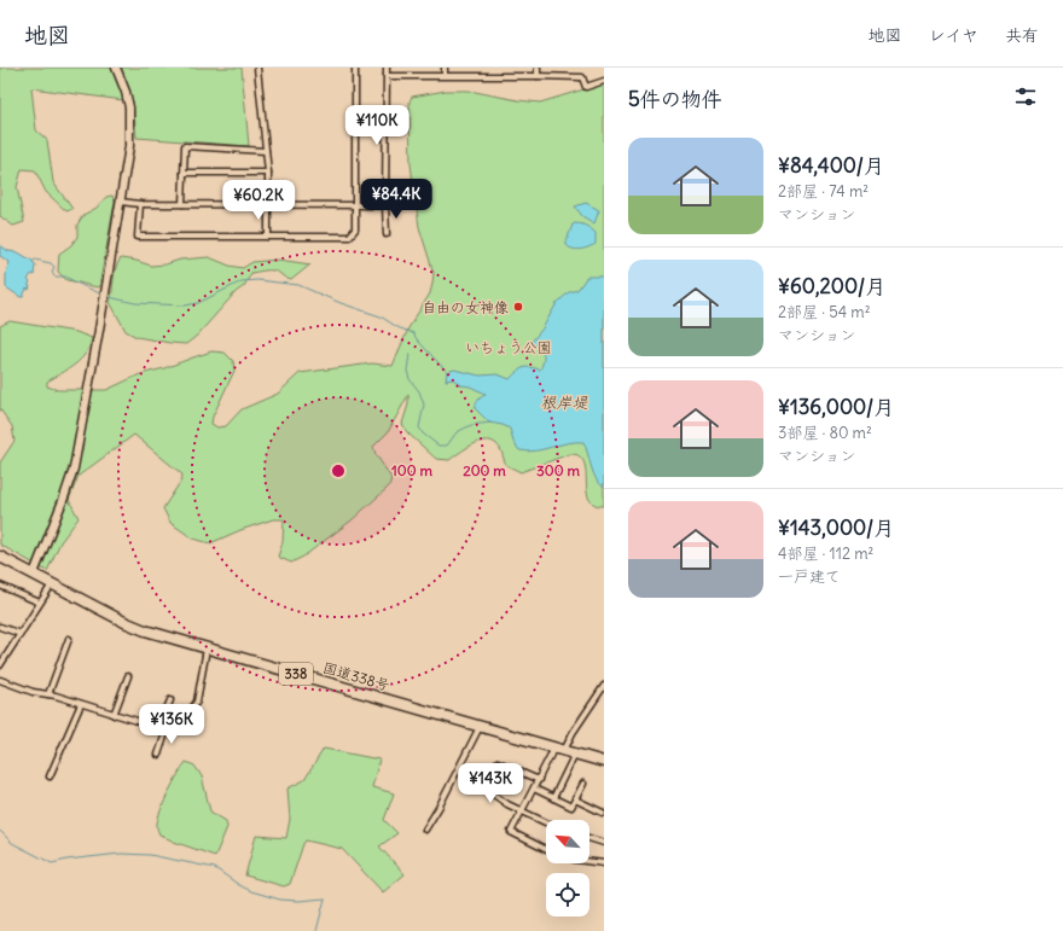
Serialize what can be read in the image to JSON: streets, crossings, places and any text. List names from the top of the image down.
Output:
{
  "streets": {
    "highway": ["338", "国道338号"]
  },
  "water": ["根岸堤"],
  "parks": ["いちょう公園"],
  "places": ["自由の女神像"],
  "north": "top left",
  "page": {
    "header": "地図",
    "nav": ["地図", "レイヤ", "共有"],
    "heading": "5件の物件",
    "price": [
      "¥110K",
      "¥84.4K",
      "¥60.2K",
      "¥136K",
      "¥143K"
    ],
    "list": [
      {
        "name": "¥84,400/月",
        "note": "2部屋 · 74 m² · マンション"
      },
      {
        "name": "¥60,200/月",
        "note": "2部屋 · 54 m² · マンション"
      },
      {
        "name": "¥136,000/月",
        "note": "3部屋 · 80 m² · マンション"
      },
      {
        "name": "¥143,000/月",
        "note": "4部屋 · 112 m² · 一戸建て"
      }
    ]
  },
  "rings": ["100 m", "200 m", "300 m"]
}
